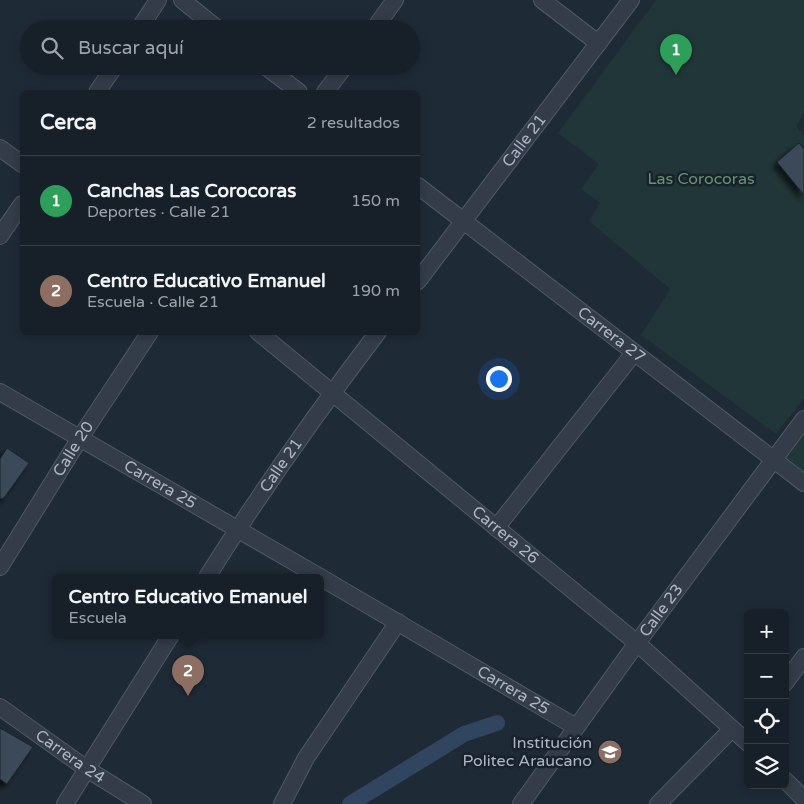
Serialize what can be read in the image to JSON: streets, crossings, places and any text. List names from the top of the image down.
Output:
{
  "streets": {
    "street": [
      "Calle 21",
      "Carrera 27",
      "Calle 20",
      "Carrera 25",
      "Carrera 26",
      "Calle 23",
      "Carrera 24"
    ]
  },
  "crossings": [
    ["Calle 21", "Carrera 27"],
    ["Calle 21", "Carrera 25"],
    ["Calle 21", "Carrera 26"],
    ["Carrera 27", "Calle 23"],
    ["Calle 20", "Carrera 25"],
    ["Carrera 25", "Calle 23"],
    ["Carrera 26", "Calle 23"]
  ],
  "parks": ["Las Corocoras"],
  "places": {
    "school or university": ["Institución Politec Araucano"]
  },
  "page": {
    "search": "Buscar aquí",
    "pins": ["1", "2"],
    "heading": ["Cerca", "2 resultados"],
    "list": [
      {
        "mark": "1",
        "name": "Canchas Las Corocoras",
        "note": "Deportes · Calle 21",
        "value": "150 m"
      },
      {
        "mark": "2",
        "name": "Centro Educativo Emanuel",
        "note": "Escuela · Calle 21",
        "value": "190 m"
      }
    ],
    "popup": ["Centro Educativo Emanuel", "Escuela"],
    "map_buttons": ["+", "−"]
  }
}
